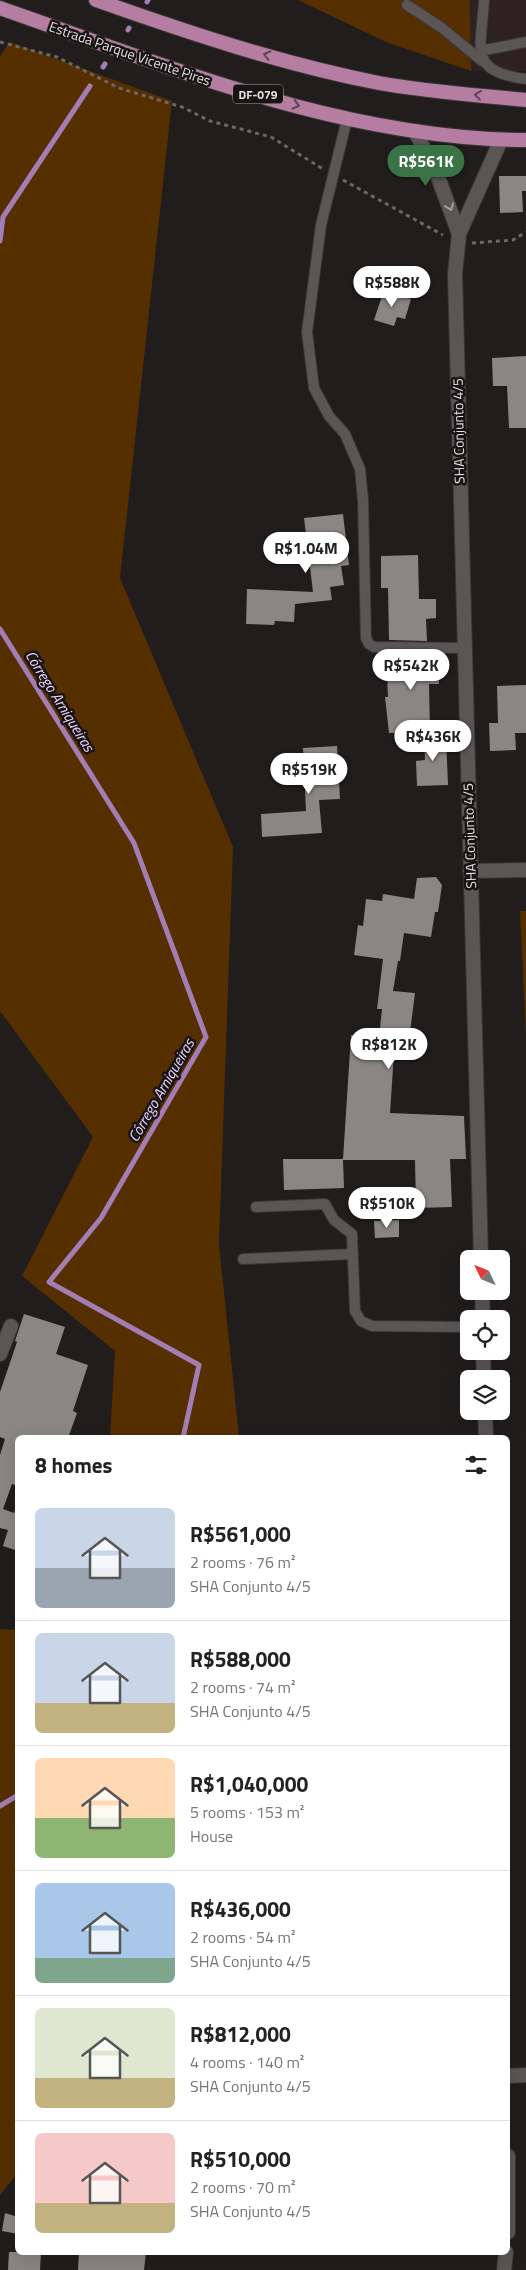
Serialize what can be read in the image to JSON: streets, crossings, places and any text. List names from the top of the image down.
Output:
{
  "streets": {
    "main road": ["Estrada Parque Vicente Pires", "DF-079"],
    "street": ["SHA Conjunto 4/5"]
  },
  "crossings": [
    ["Estrada Parque Vicente Pires", "SHA Conjunto 4/5"]
  ],
  "water": ["Córrego Arniqueiras"],
  "north": "top left",
  "page": {
    "price": [
      "R$561K",
      "R$588K",
      "R$1.04M",
      "R$542K",
      "R$436K",
      "R$519K",
      "R$812K",
      "R$510K"
    ],
    "heading": "8 homes",
    "list": [
      {
        "name": "R$561,000",
        "note": "2 rooms · 76 m² · SHA Conjunto 4/5"
      },
      {
        "name": "R$588,000",
        "note": "2 rooms · 74 m² · SHA Conjunto 4/5"
      },
      {
        "name": "R$1,040,000",
        "note": "5 rooms · 153 m² · House"
      },
      {
        "name": "R$436,000",
        "note": "2 rooms · 54 m² · SHA Conjunto 4/5"
      },
      {
        "name": "R$812,000",
        "note": "4 rooms · 140 m² · SHA Conjunto 4/5"
      },
      {
        "name": "R$510,000",
        "note": "2 rooms · 70 m² · SHA Conjunto 4/5"
      }
    ]
  }
}
